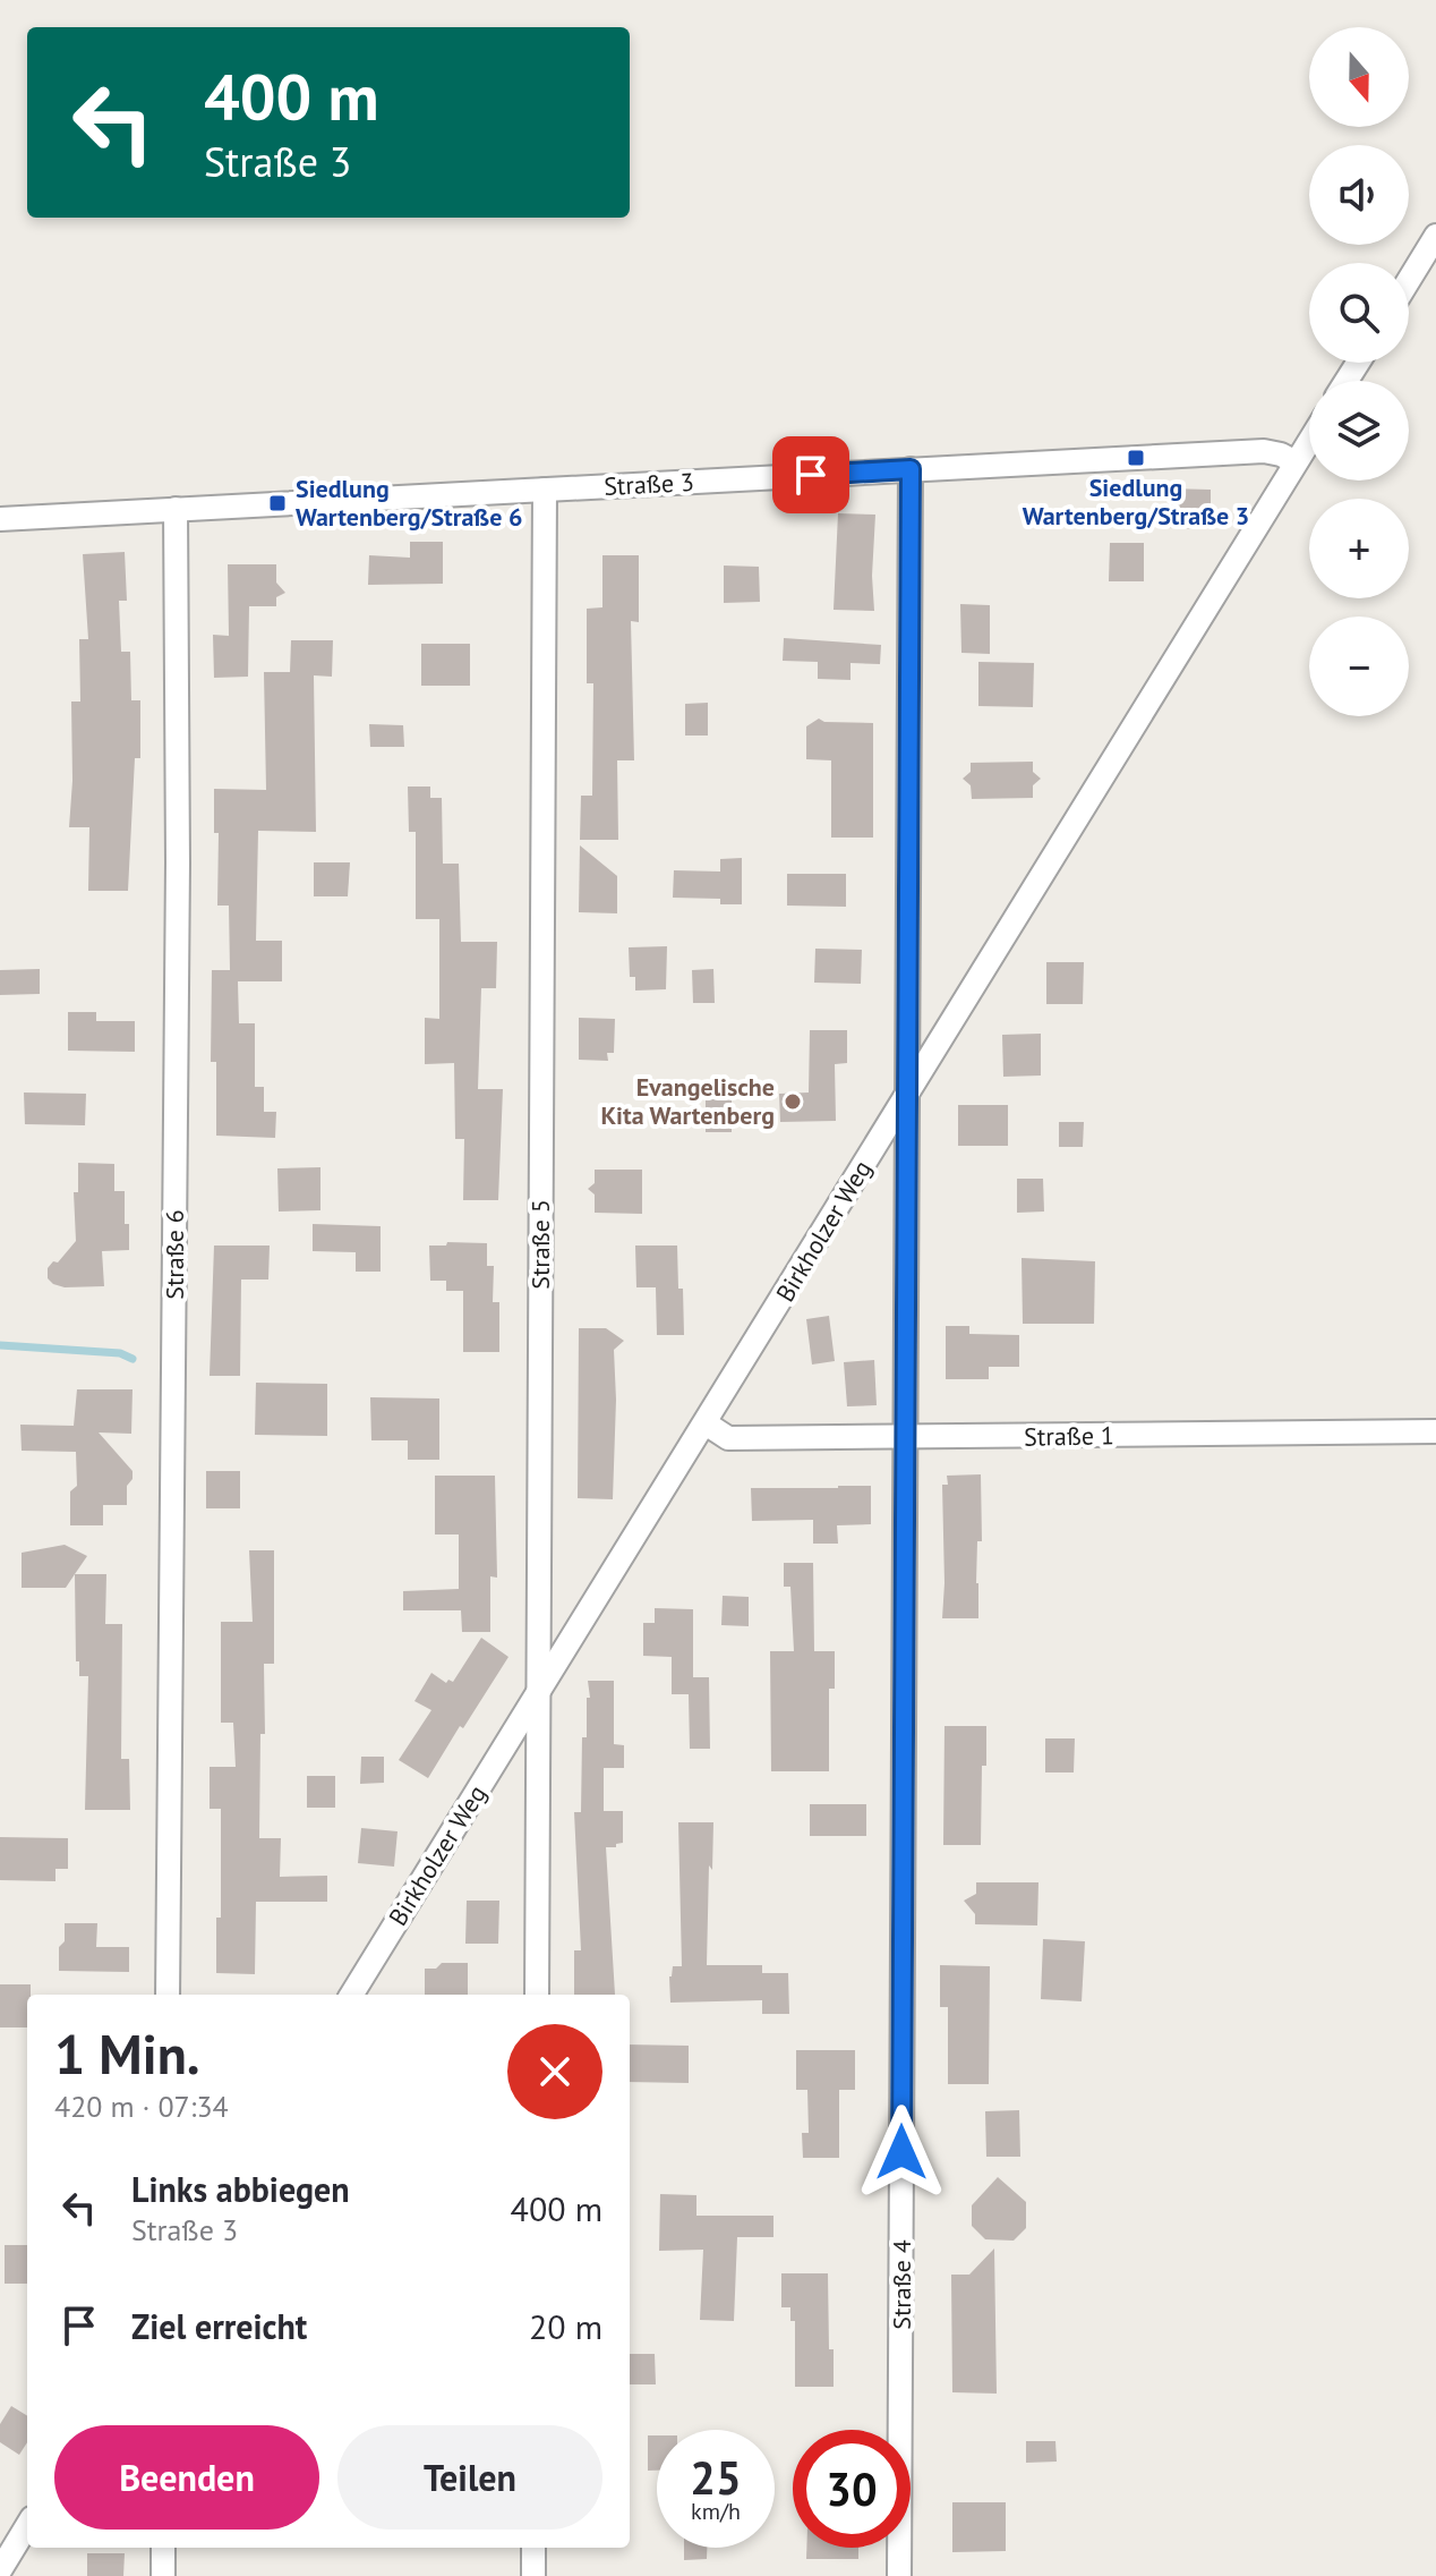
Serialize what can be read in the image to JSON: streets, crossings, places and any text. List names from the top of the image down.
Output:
{
  "streets": {
    "street": [
      "Straße 3",
      "Birkholzer Weg",
      "Straße 5",
      "Straße 6",
      "Straße 1",
      "Straße 4"
    ]
  },
  "crossings": [
    ["Straße 3", "Birkholzer Weg"],
    ["Straße 3", "Straße 5"],
    ["Straße 3", "Straße 6"],
    ["Straße 3", "Straße 4"],
    ["Birkholzer Weg", "Straße 5"],
    ["Birkholzer Weg", "Straße 1"],
    ["Birkholzer Weg", "Straße 4"],
    ["Straße 1", "Straße 4"]
  ],
  "places": {
    "transit": ["Siedlung Wartenberg/Straße 3", "Siedlung Wartenberg/Straße 6"],
    "other": ["Evangelische Kita Wartenberg"]
  },
  "north": "bottom",
  "page": {
    "map_buttons": ["+", "−"],
    "turn": ["400 m", "Straße 3"],
    "heading": ["1 Min.", "420 m · 07:34"],
    "list": [
      {
        "name": "Links abbiegen",
        "note": "Straße 3",
        "value": "400 m"
      },
      {
        "name": "Ziel erreicht",
        "value": "20 m"
      }
    ],
    "buttons": ["Beenden", "Teilen"],
    "speed": "25 km/h",
    "limit": "30"
  }
}
